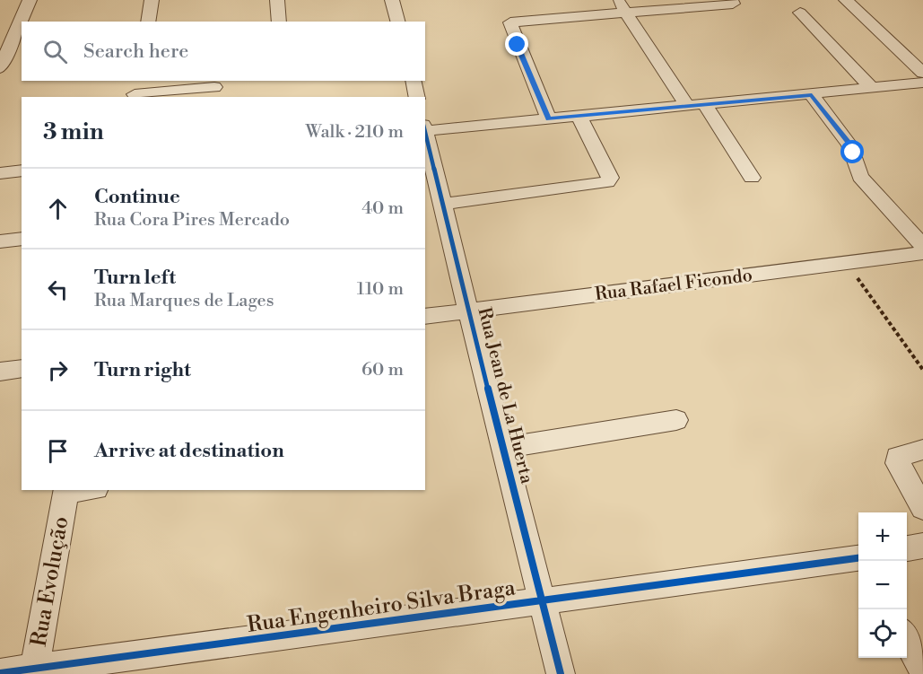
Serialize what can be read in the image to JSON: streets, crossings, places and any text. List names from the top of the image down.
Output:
{
  "streets": {
    "street": [
      "Rua Rafael Ficondo",
      "Rua Jean de La Huerta",
      "Rua Evolução",
      "Rua Engenheiro Silva Braga"
    ]
  },
  "crossings": [
    ["Rua Rafael Ficondo", "Rua Jean de La Huerta"],
    ["Rua Jean de La Huerta", "Rua Engenheiro Silva Braga"],
    ["Rua Evolução", "Rua Engenheiro Silva Braga"]
  ],
  "page": {
    "search": "Search here",
    "heading": ["3 min", "Walk · 210 m"],
    "list": [
      ["Continue", "Rua Cora Pires Mercado", "40 m"],
      ["Turn left", "Rua Marques de Lages", "110 m"],
      ["Turn right", "60 m"],
      "Arrive at destination"
    ],
    "map_buttons": ["+", "−"]
  }
}
